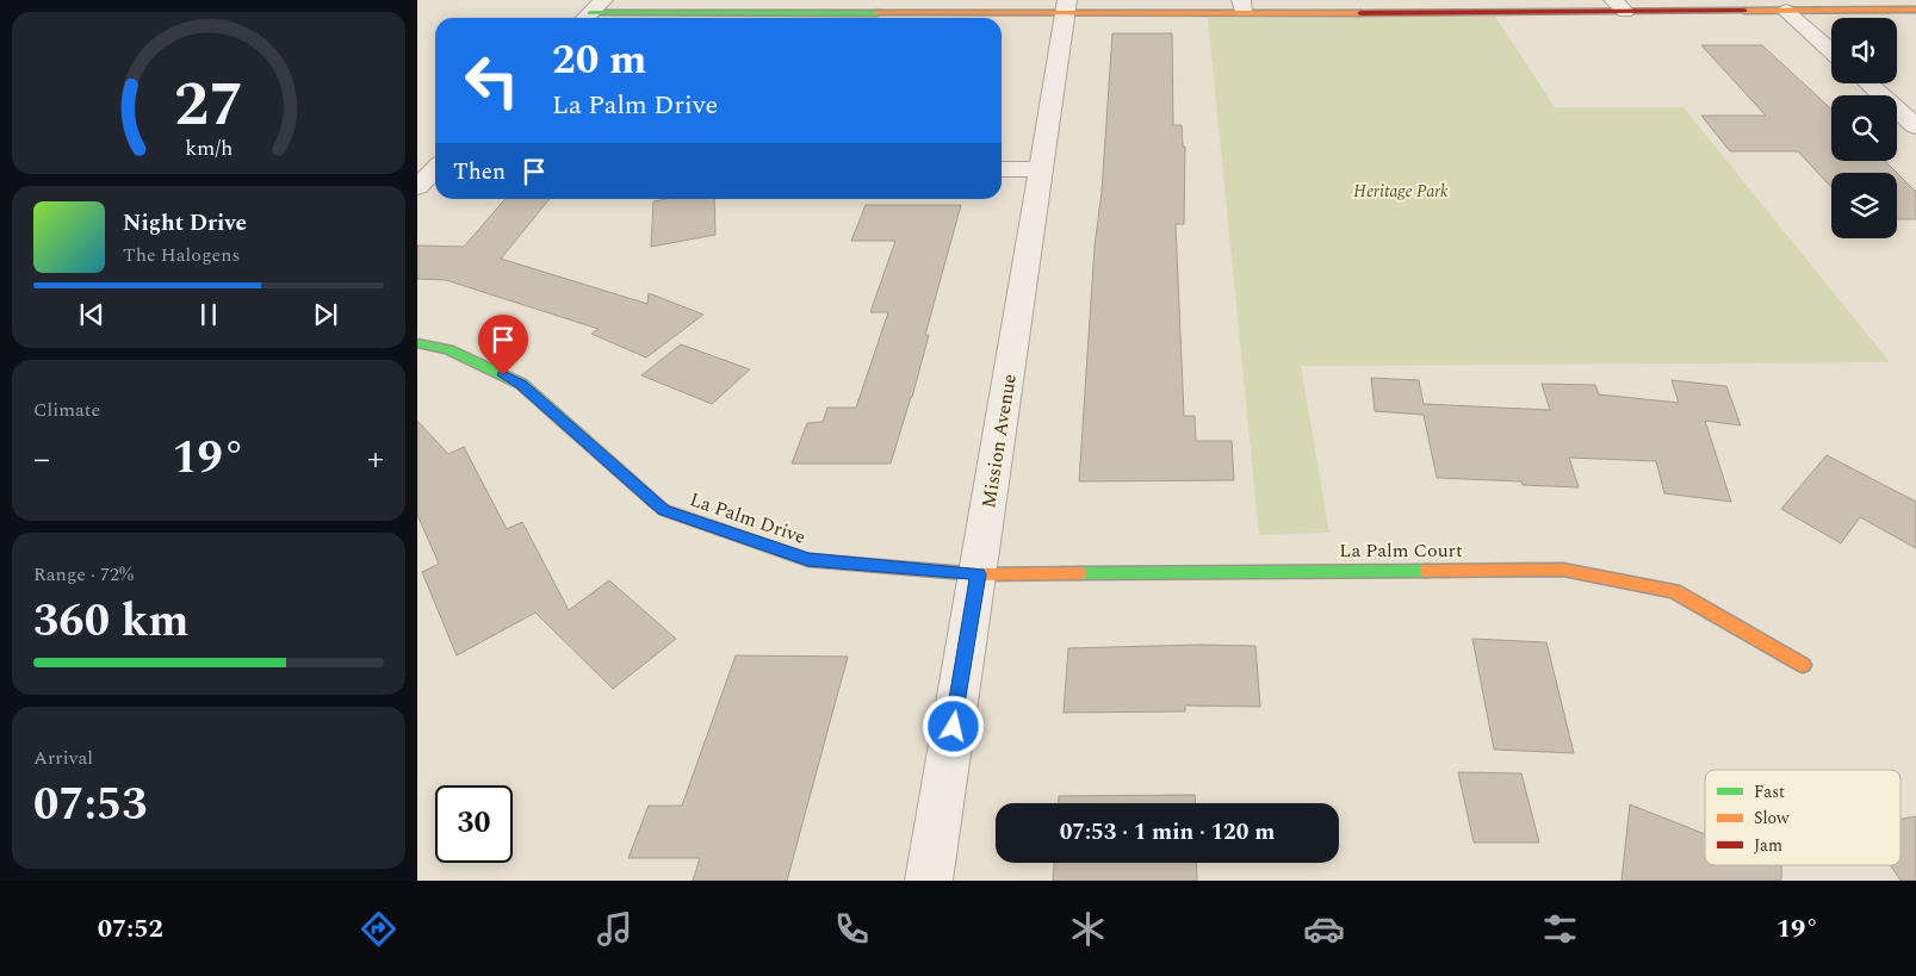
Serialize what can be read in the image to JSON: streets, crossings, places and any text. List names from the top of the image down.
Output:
{
  "streets": {
    "street": ["Mission Avenue", "La Palm Drive", "La Palm Court"]
  },
  "crossings": [
    ["Mission Avenue", "La Palm Drive"],
    ["Mission Avenue", "La Palm Court"],
    ["La Palm Drive", "La Palm Court"]
  ],
  "parks": ["Heritage Park"],
  "legend": ["Fast", "Slow", "Jam"],
  "page": {
    "turn": ["20 m", "La Palm Drive"],
    "then": "Then",
    "song": ["Night Drive", "The Halogens"],
    "tile": [
      "Climate",
      ["Range · 72%", "360 km"],
      ["Arrival", "07:53"]
    ],
    "heat": ["−", "19°", "+"],
    "limit": "30",
    "trip": "07:53 · 1 min · 120 m",
    "tabs": ["07:52", "19°"],
    "gauge": ["27", "km/h"]
  }
}
